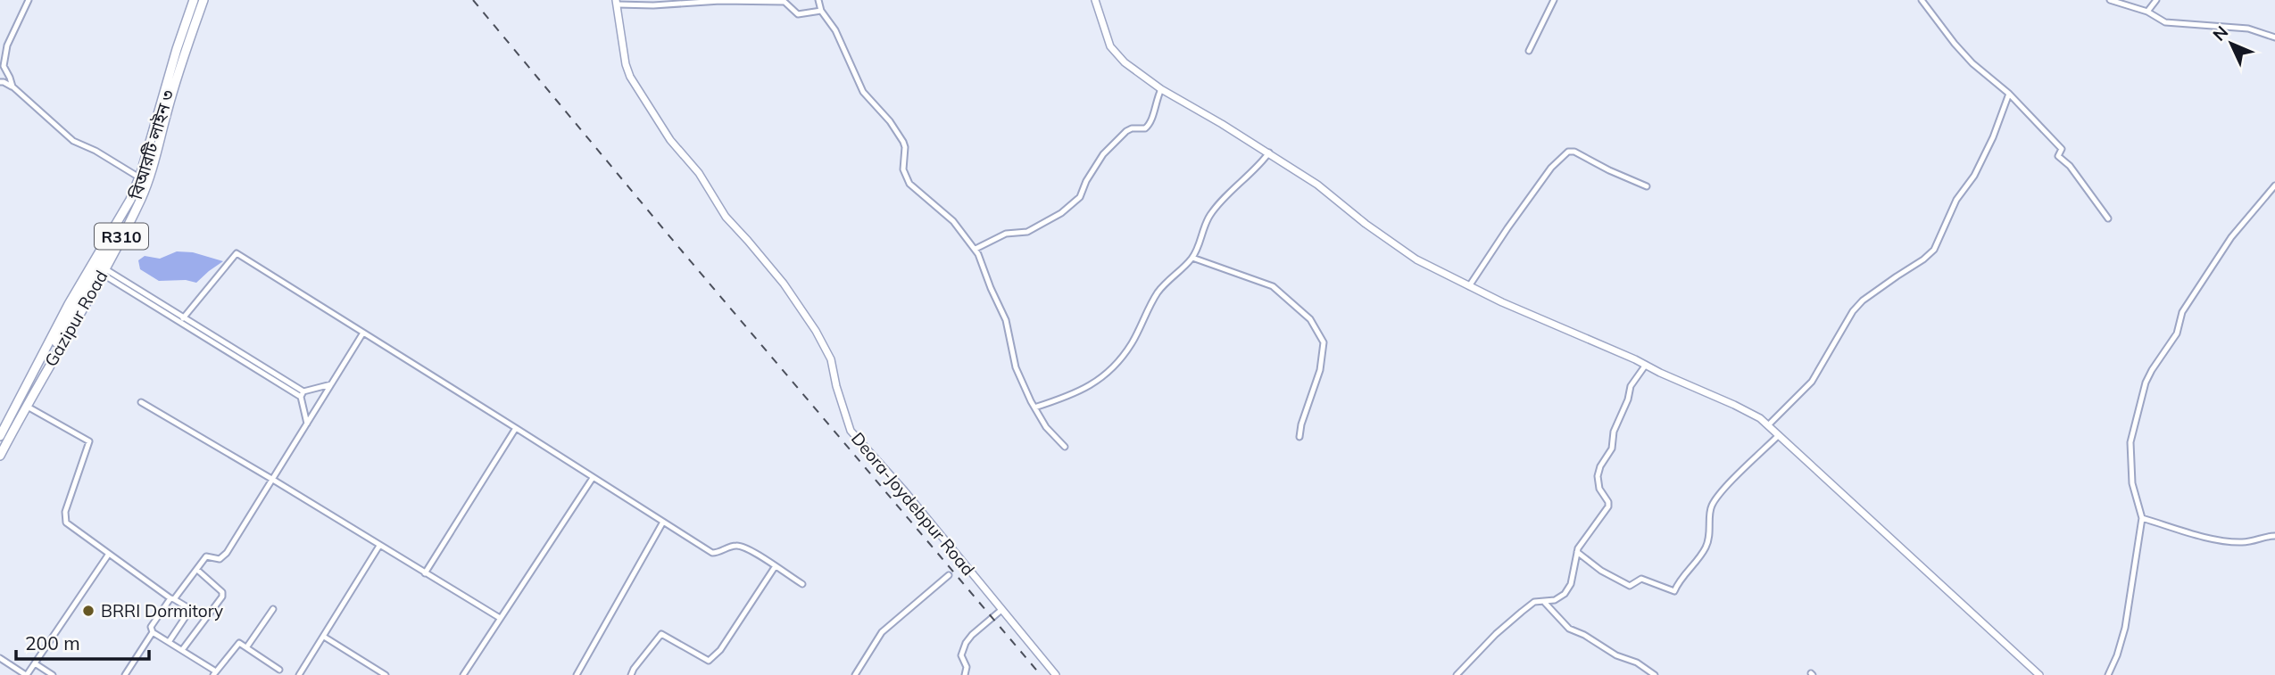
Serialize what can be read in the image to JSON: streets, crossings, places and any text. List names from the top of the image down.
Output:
{
  "streets": {
    "main road": ["বিআরটি লাইন ৩", "R310", "Gazipur Road"],
    "street": ["Deora-Joydebpur Road"]
  },
  "crossings": [
    ["বিআরটি লাইন ৩", "Gazipur Road"]
  ],
  "places": ["BRRI Dormitory"],
  "scale_bar": "200 m",
  "north": "top left"
}
